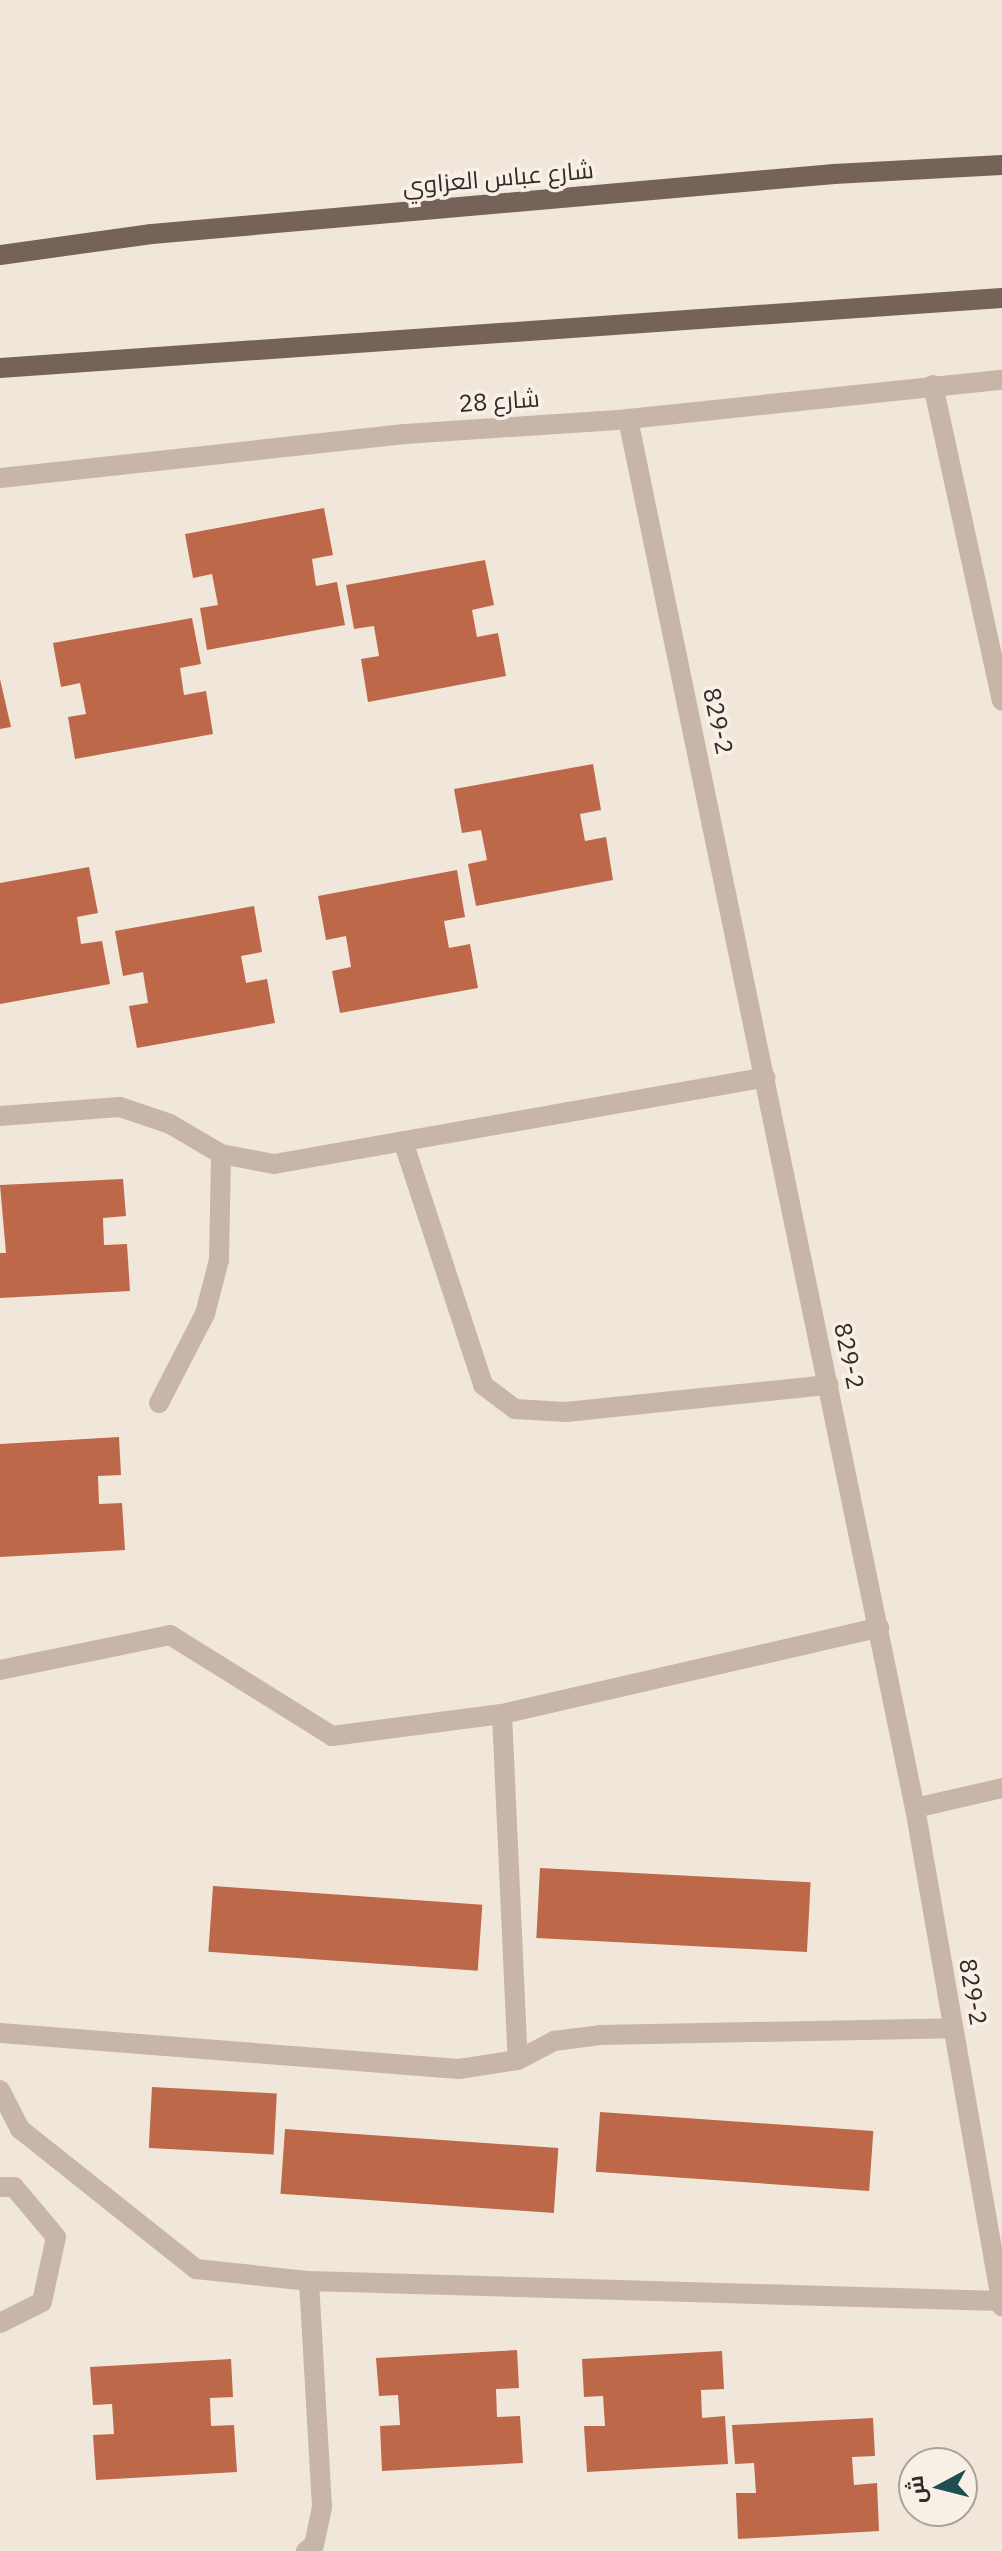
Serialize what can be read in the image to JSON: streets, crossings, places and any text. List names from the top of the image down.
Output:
{
  "streets": {
    "main road": ["شارع عباس العزاوي"],
    "street": ["شارع 28", "829-2"]
  },
  "crossings": [
    ["شارع 28", "829-2"]
  ],
  "north": "left"
}
